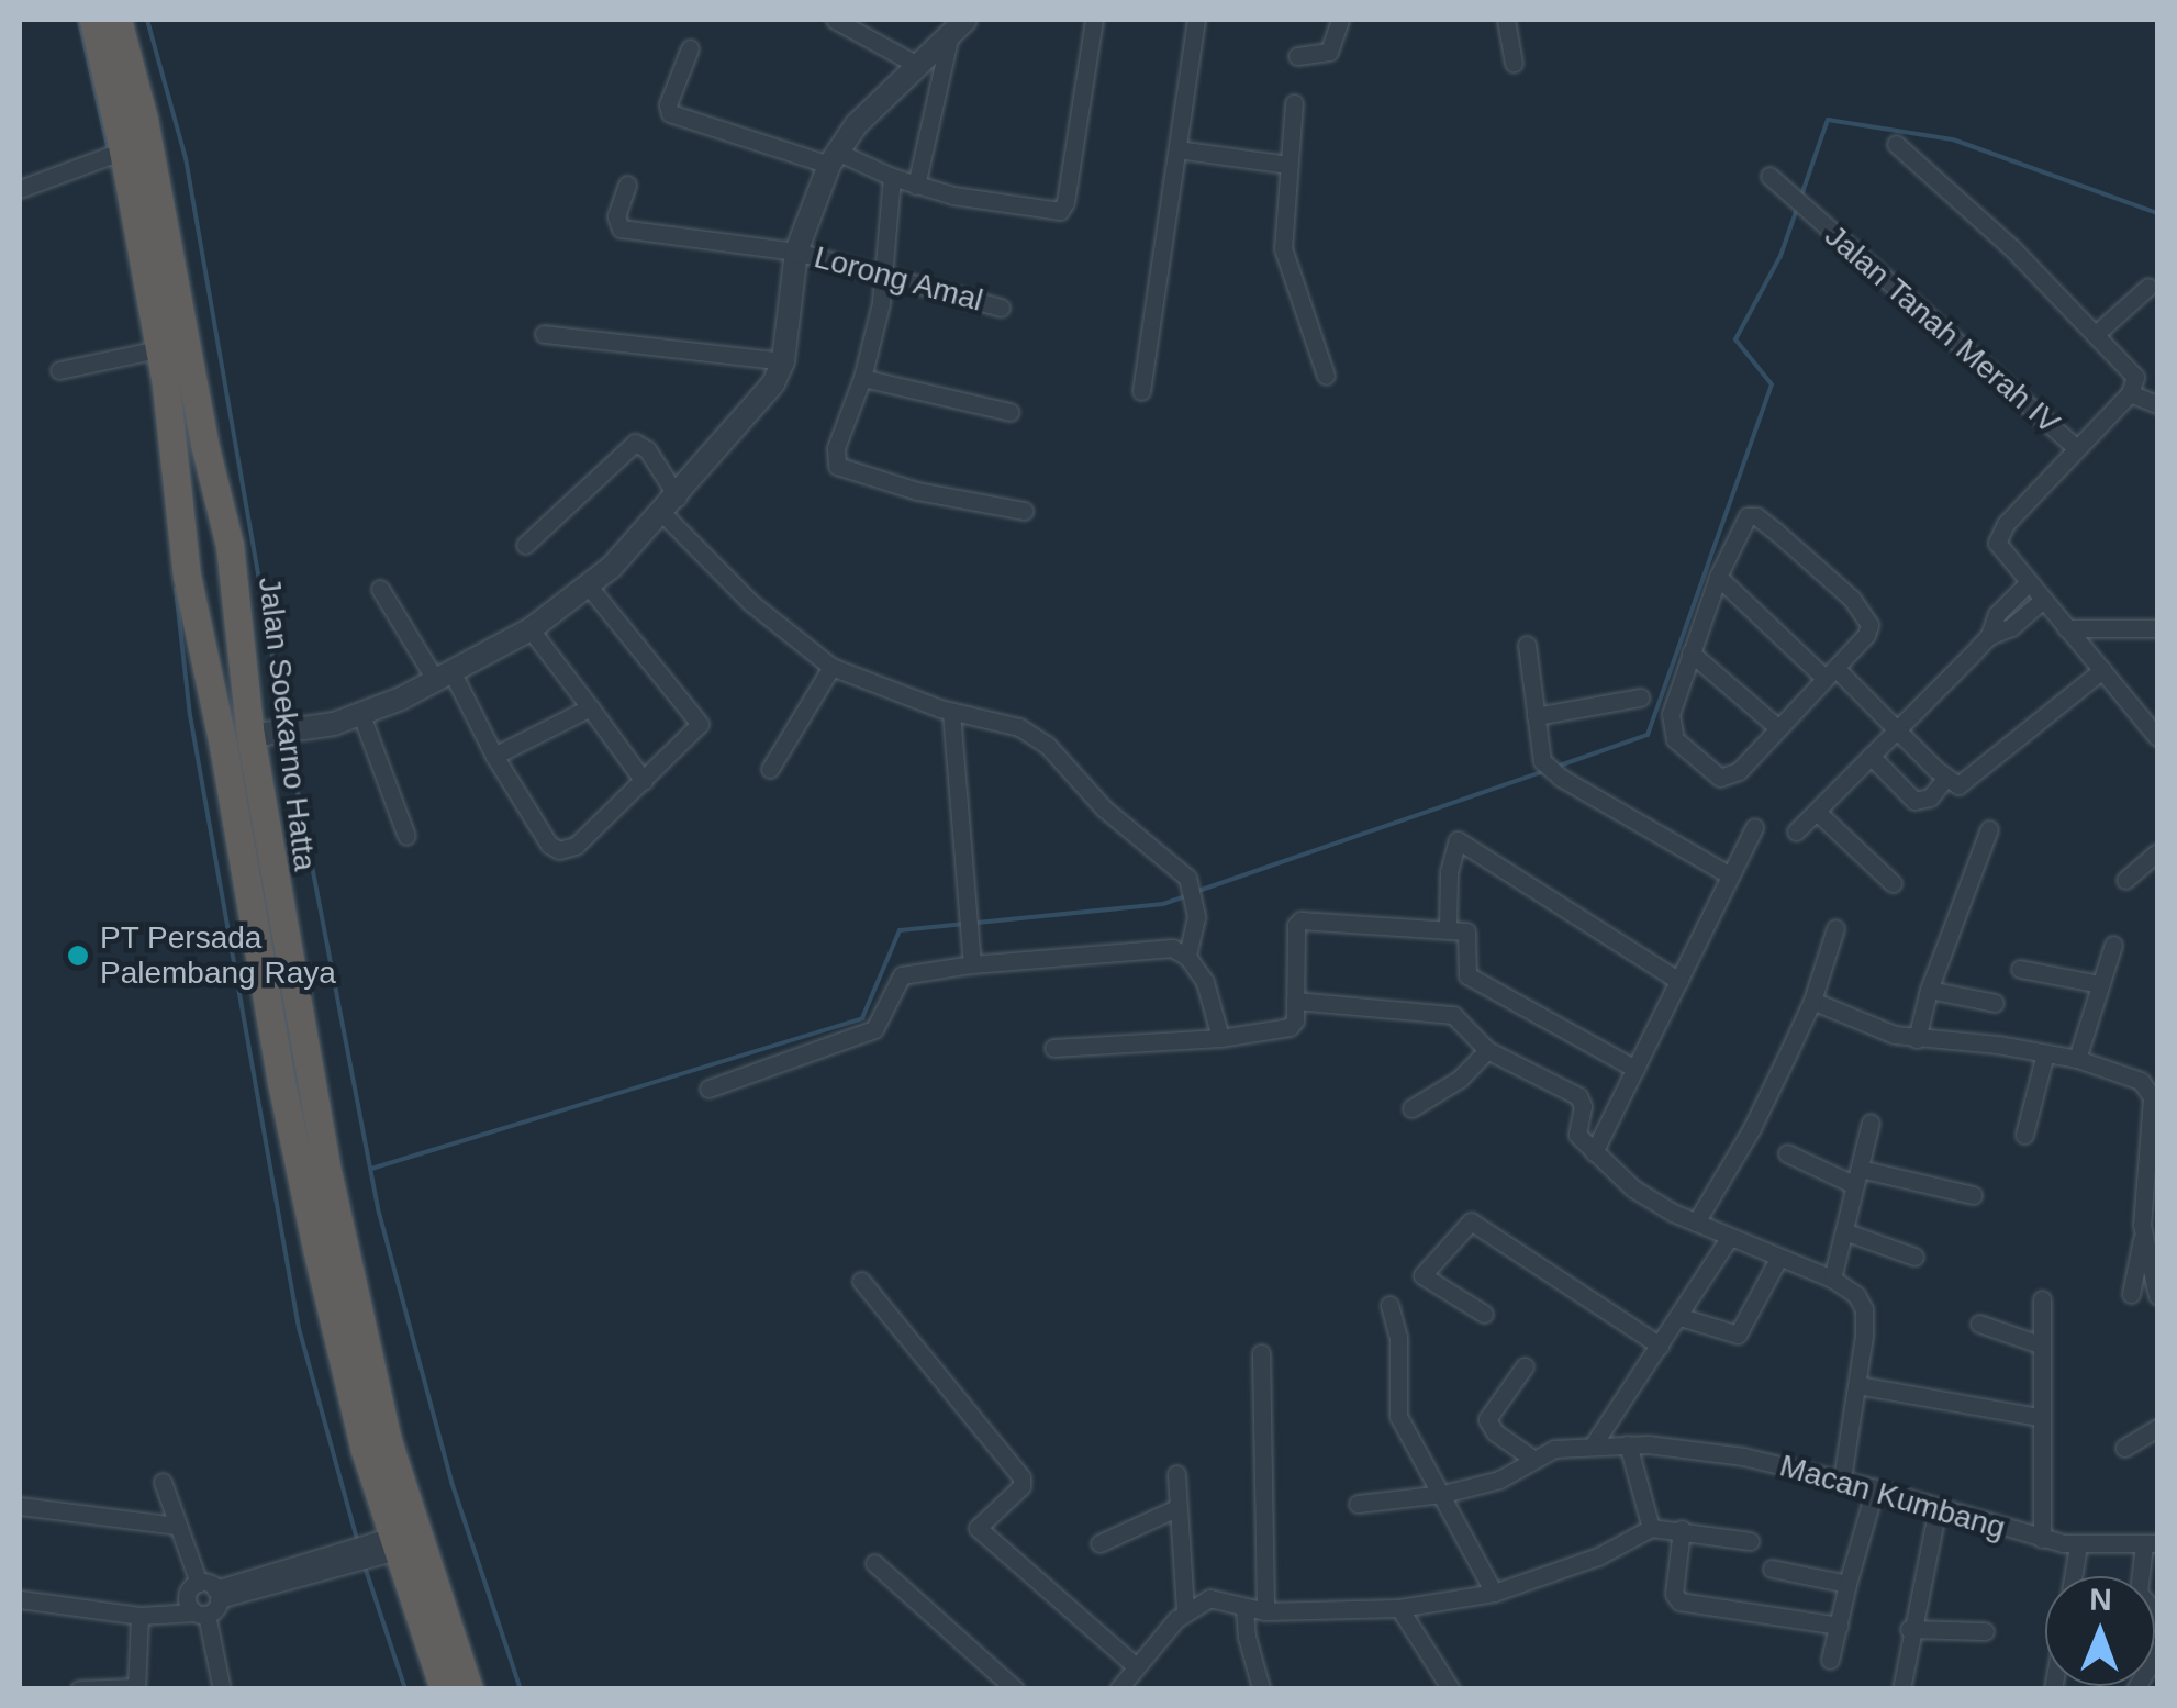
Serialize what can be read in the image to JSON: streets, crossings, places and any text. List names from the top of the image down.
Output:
{
  "streets": {
    "highway": ["Jalan Soekarno Hatta"],
    "street": ["Lorong Amal", "Jalan Tanah Merah IV", "Macan Kumbang"]
  },
  "places": ["PT Persada Palembang Raya"],
  "north": "top"
}
